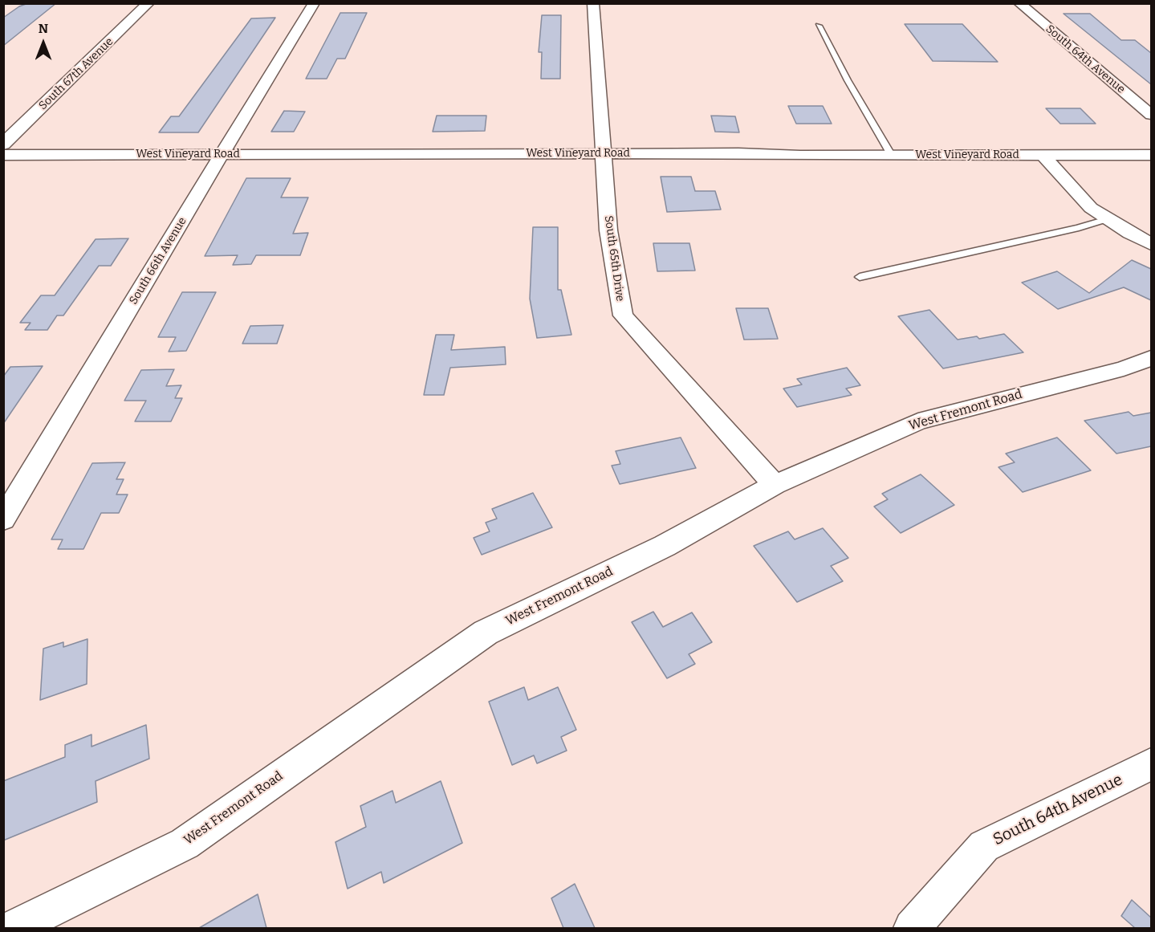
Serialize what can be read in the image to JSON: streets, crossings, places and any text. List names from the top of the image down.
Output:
{
  "streets": {
    "main road": ["South 67th Avenue"],
    "street": [
      "South 64th Avenue",
      "West Vineyard Road",
      "South 65th Drive",
      "South 66th Avenue",
      "West Fremont Road"
    ]
  },
  "crossings": [
    ["West Vineyard Road", "South 65th Drive"],
    ["West Vineyard Road", "South 66th Avenue"],
    ["South 65th Drive", "West Fremont Road"]
  ],
  "north": "top"
}
